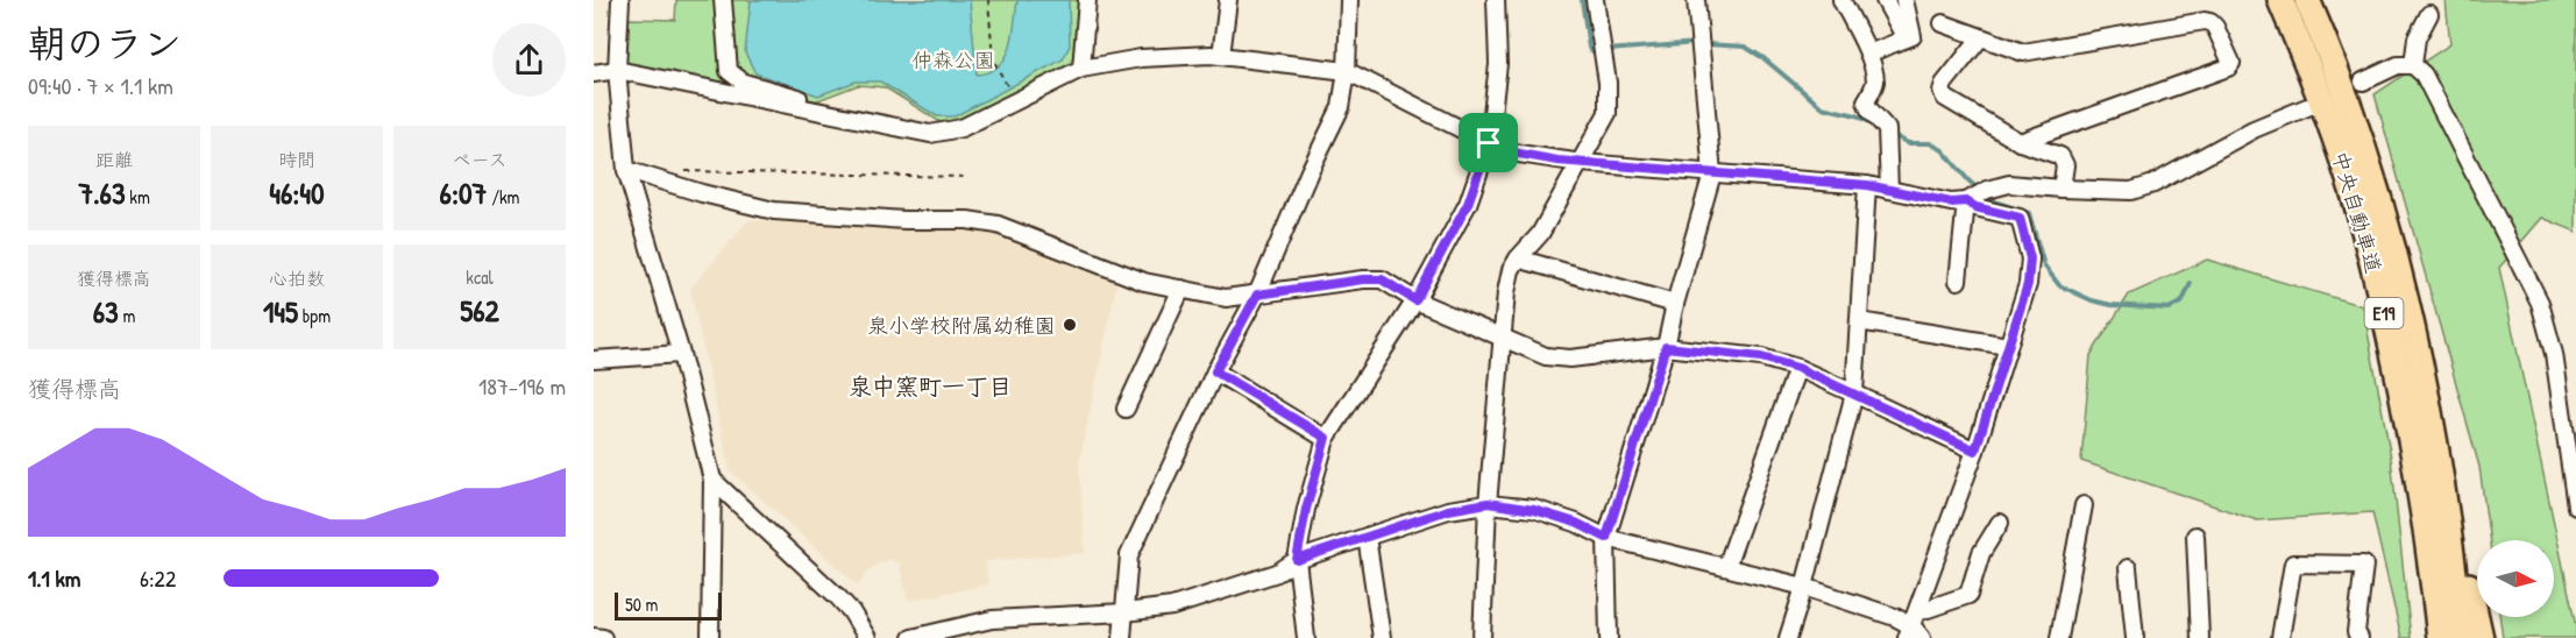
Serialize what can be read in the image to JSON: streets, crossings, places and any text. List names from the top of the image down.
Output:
{
  "streets": {
    "highway": ["中央自動車道", "E19"]
  },
  "districts": ["泉中窯町一丁目"],
  "parks": ["仲森公園"],
  "places": ["泉小学校附属幼稚園"],
  "scale_bar": "50 m",
  "north": "right",
  "page": {
    "heading": ["朝のラン", "09:40 · 7 × 1.1 km"],
    "stats": [
      ["距離", "7.63 km"],
      ["時間", "46:40"],
      ["ペース", "6:07 /km"],
      ["獲得標高", "63 m"],
      ["心拍数", "145 bpm"],
      ["kcal", "562"]
    ],
    "chart": ["獲得標高", "187–196 m"],
    "list": [
      {
        "name": "1.1 km",
        "note": "6:22"
      }
    ],
    "scale": "50 m"
  }
}
